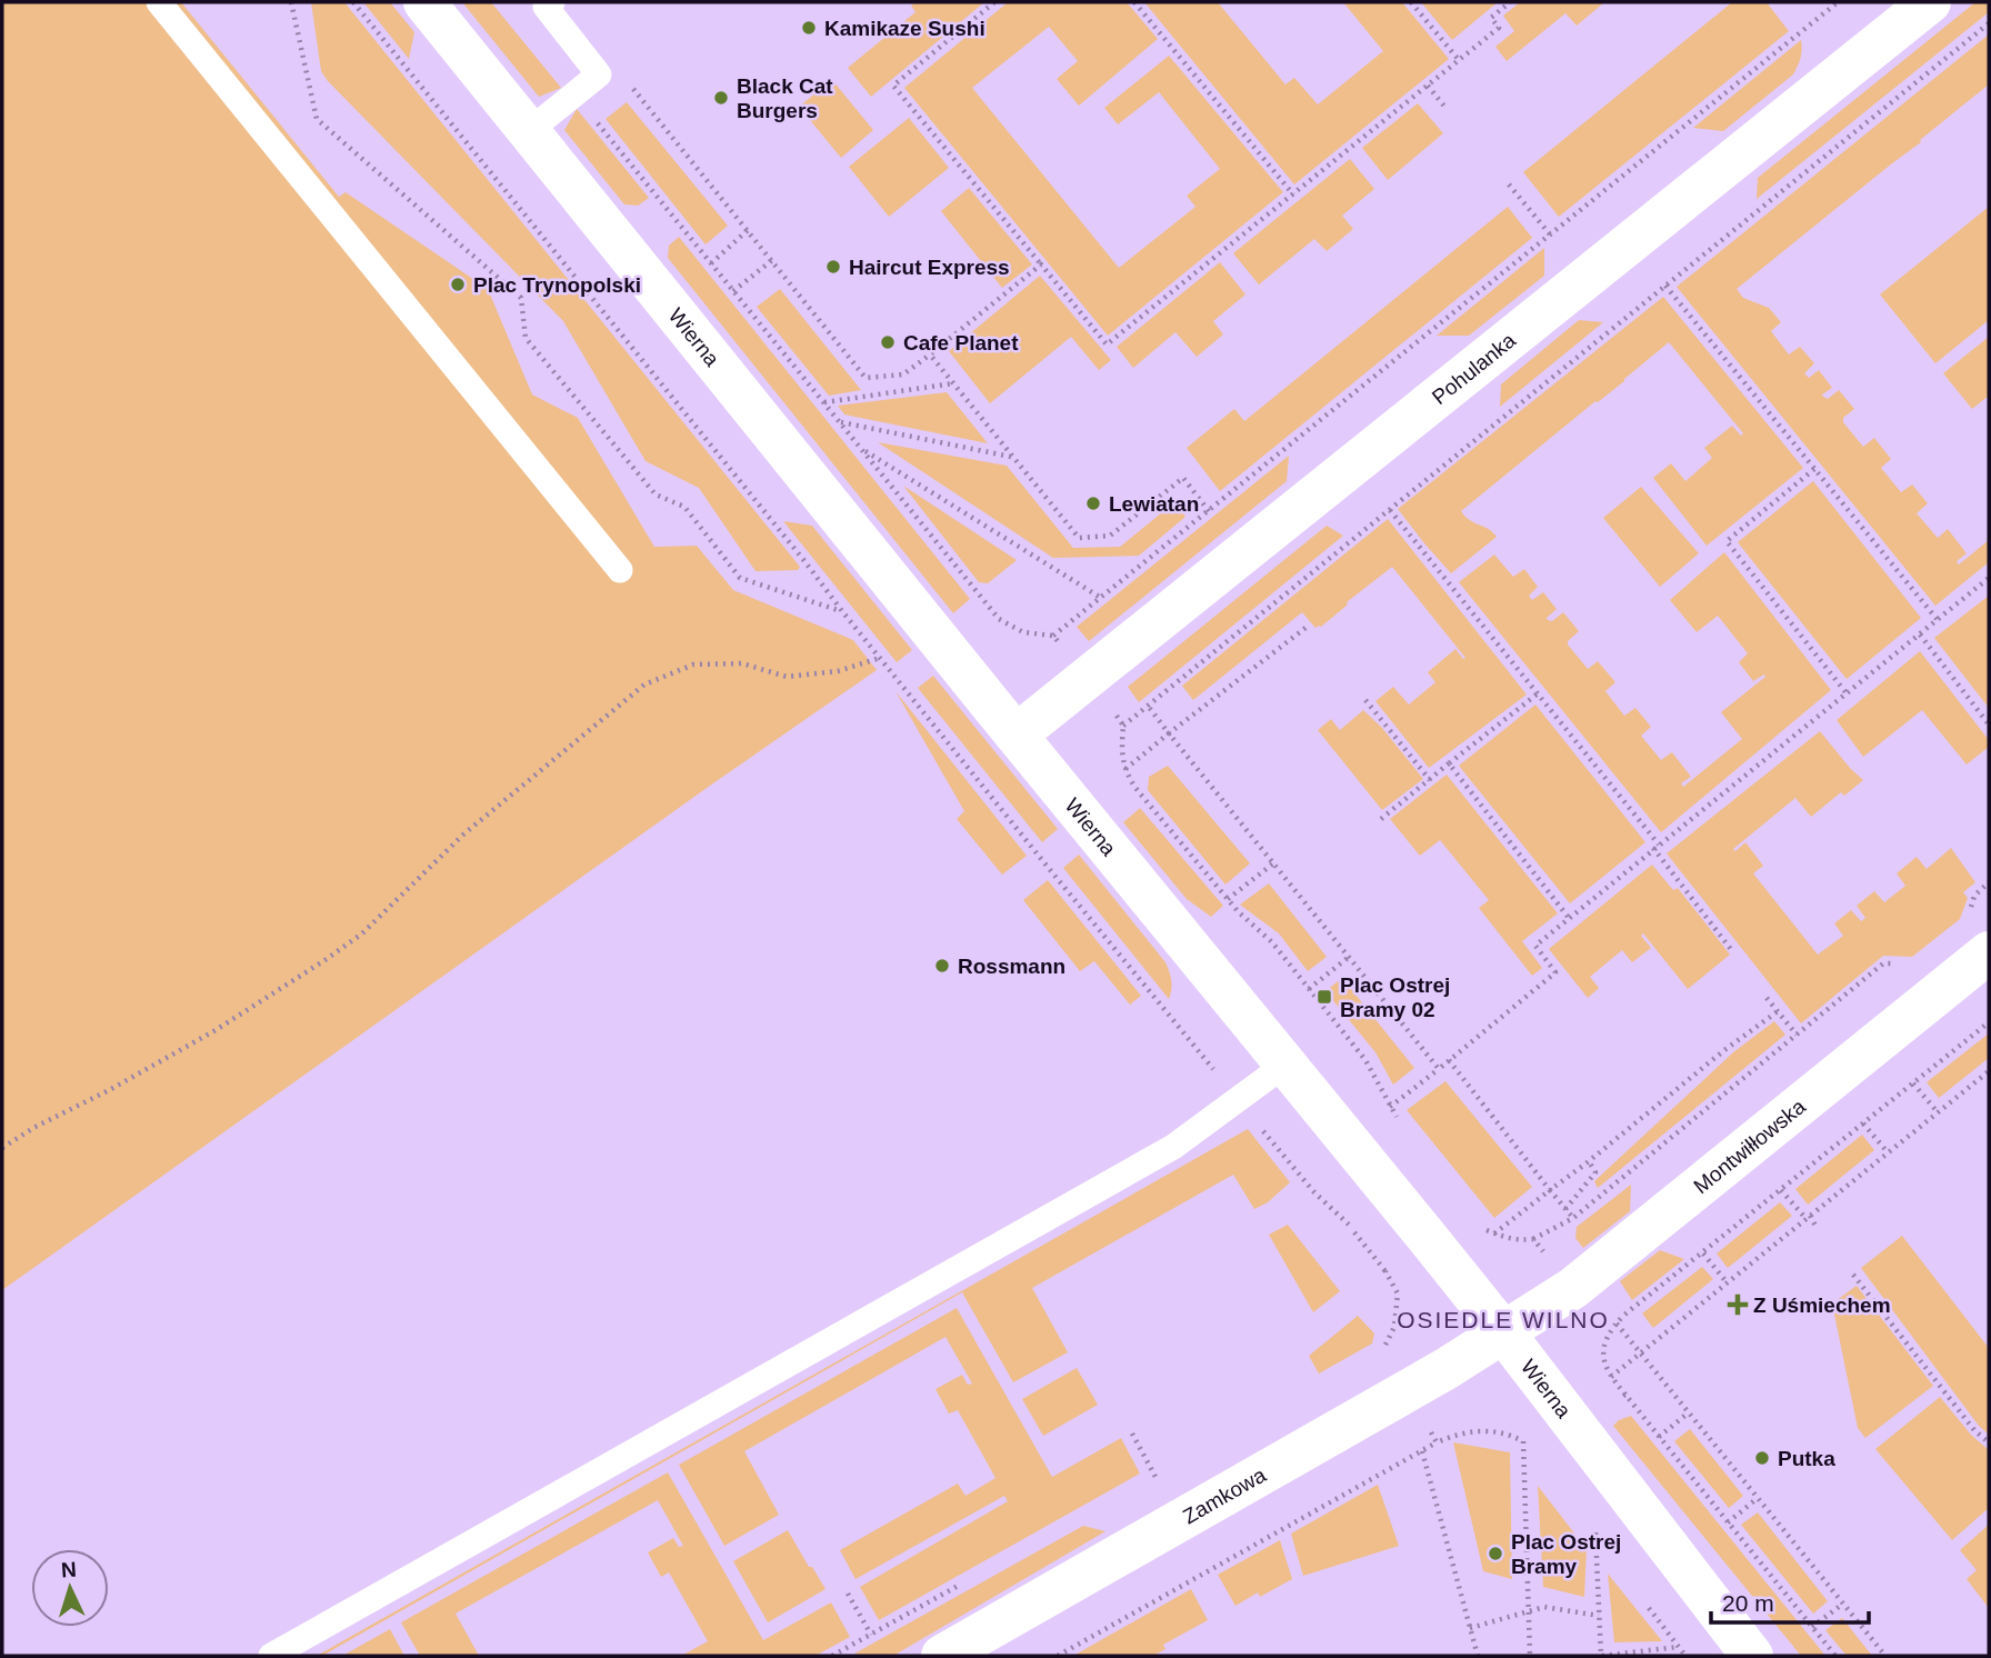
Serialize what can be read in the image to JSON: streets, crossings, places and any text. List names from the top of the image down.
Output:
{
  "streets": {
    "street": [
      "Wierna",
      "Pohulanka",
      "Montwiłłowska",
      "Zamkowa"
    ]
  },
  "crossings": [
    ["Wierna", "Pohulanka"],
    ["Wierna", "Montwiłłowska"],
    ["Wierna", "Zamkowa"],
    ["Montwiłłowska", "Zamkowa"]
  ],
  "districts": ["OSIEDLE WILNO"],
  "places": {
    "other": [
      "Kamikaze Sushi",
      "Black Cat Burgers",
      "Haircut Express",
      "Plac Trynopolski",
      "Cafe Planet",
      "Lewiatan",
      "Rossmann",
      "Putka",
      "Plac Ostrej Bramy"
    ],
    "transit": ["Plac Ostrej Bramy 02"],
    "health": ["Z Uśmiechem"]
  },
  "scale_bar": "20 m",
  "north": "top"
}
